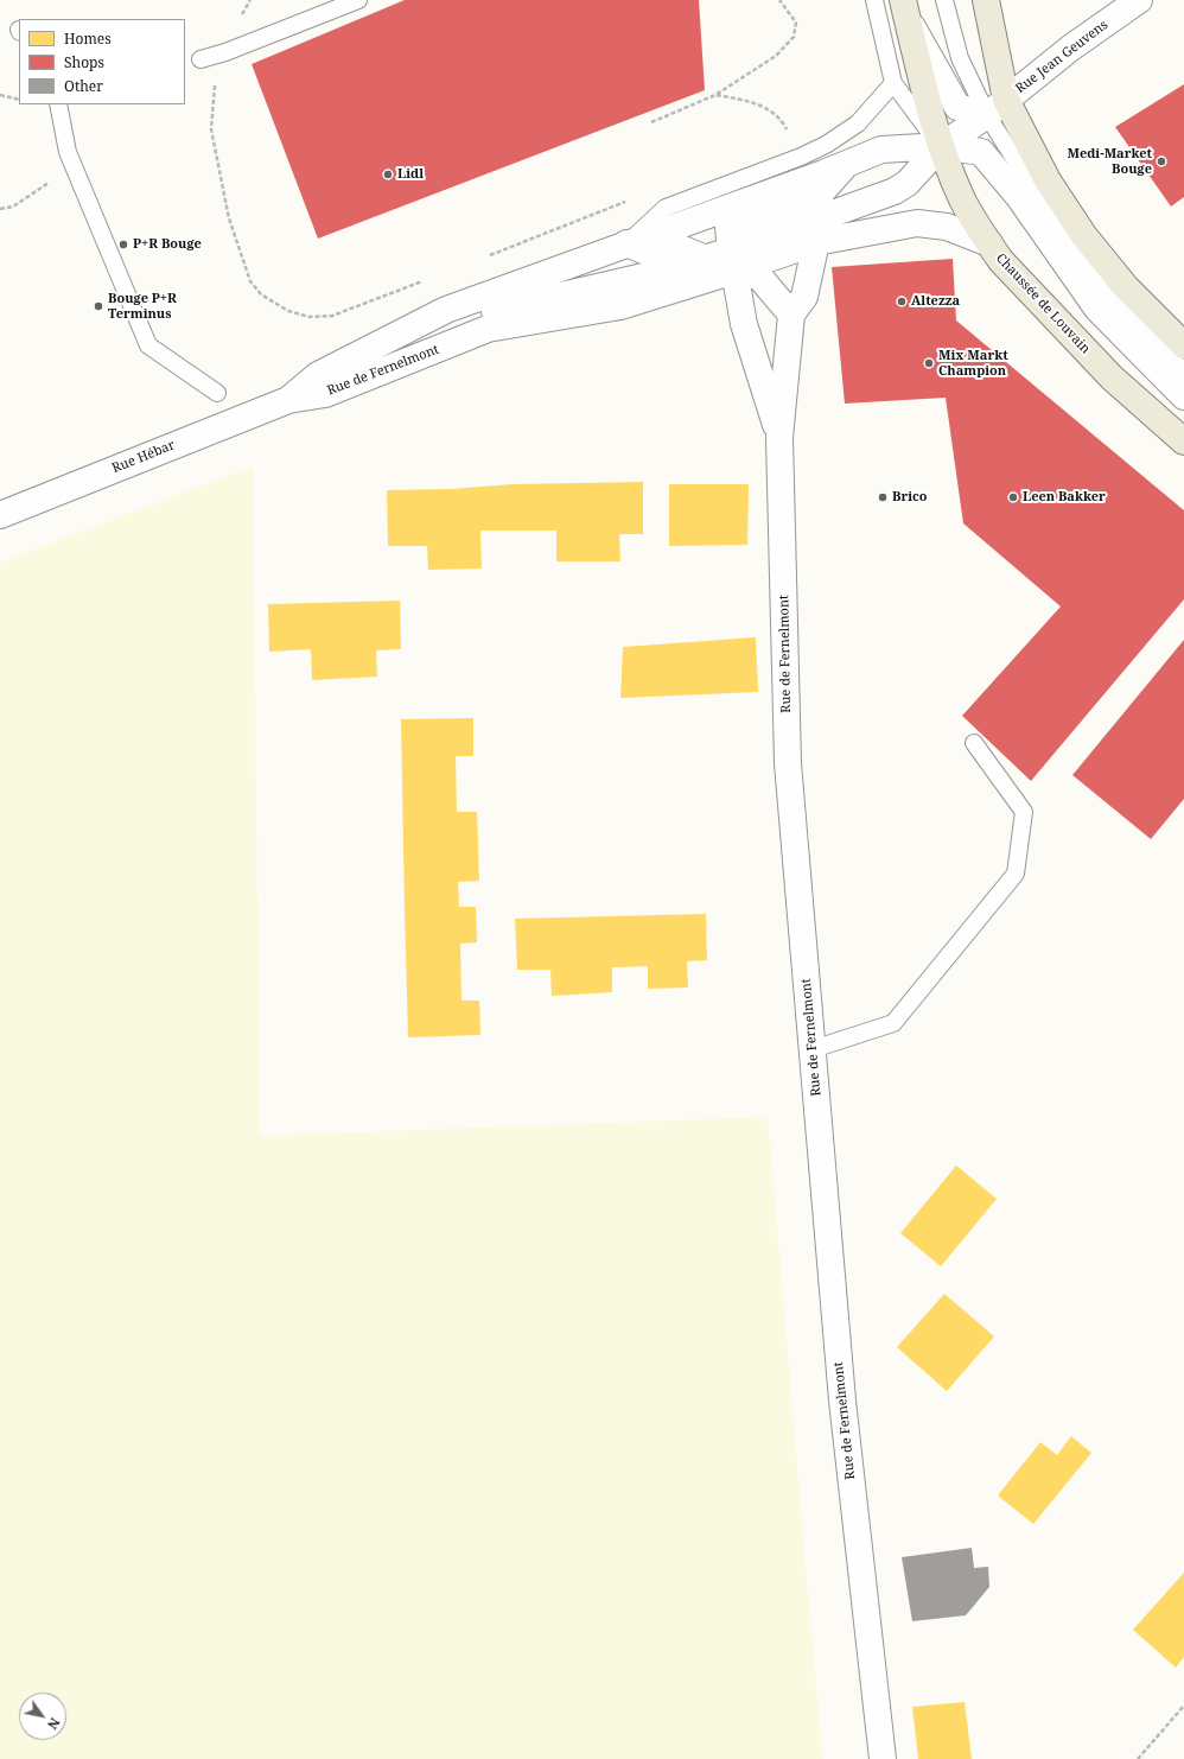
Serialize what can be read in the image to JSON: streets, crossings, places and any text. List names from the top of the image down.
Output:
{
  "streets": {
    "main road": ["Chaussée de Louvain"],
    "street": ["Rue Jean Geuvens", "Rue de Fernelmont", "Rue Hébar"]
  },
  "crossings": [
    ["Rue de Fernelmont", "Rue Hébar"]
  ],
  "places": [
    "Medi-Market Bouge",
    "Lidl",
    "P+R Bouge",
    "Altezza",
    "Bouge P+R Terminus",
    "Mix Markt Champion",
    "Brico",
    "Leen Bakker"
  ],
  "legend": ["Homes", "Shops", "Other"],
  "north": "bottom right"
}
